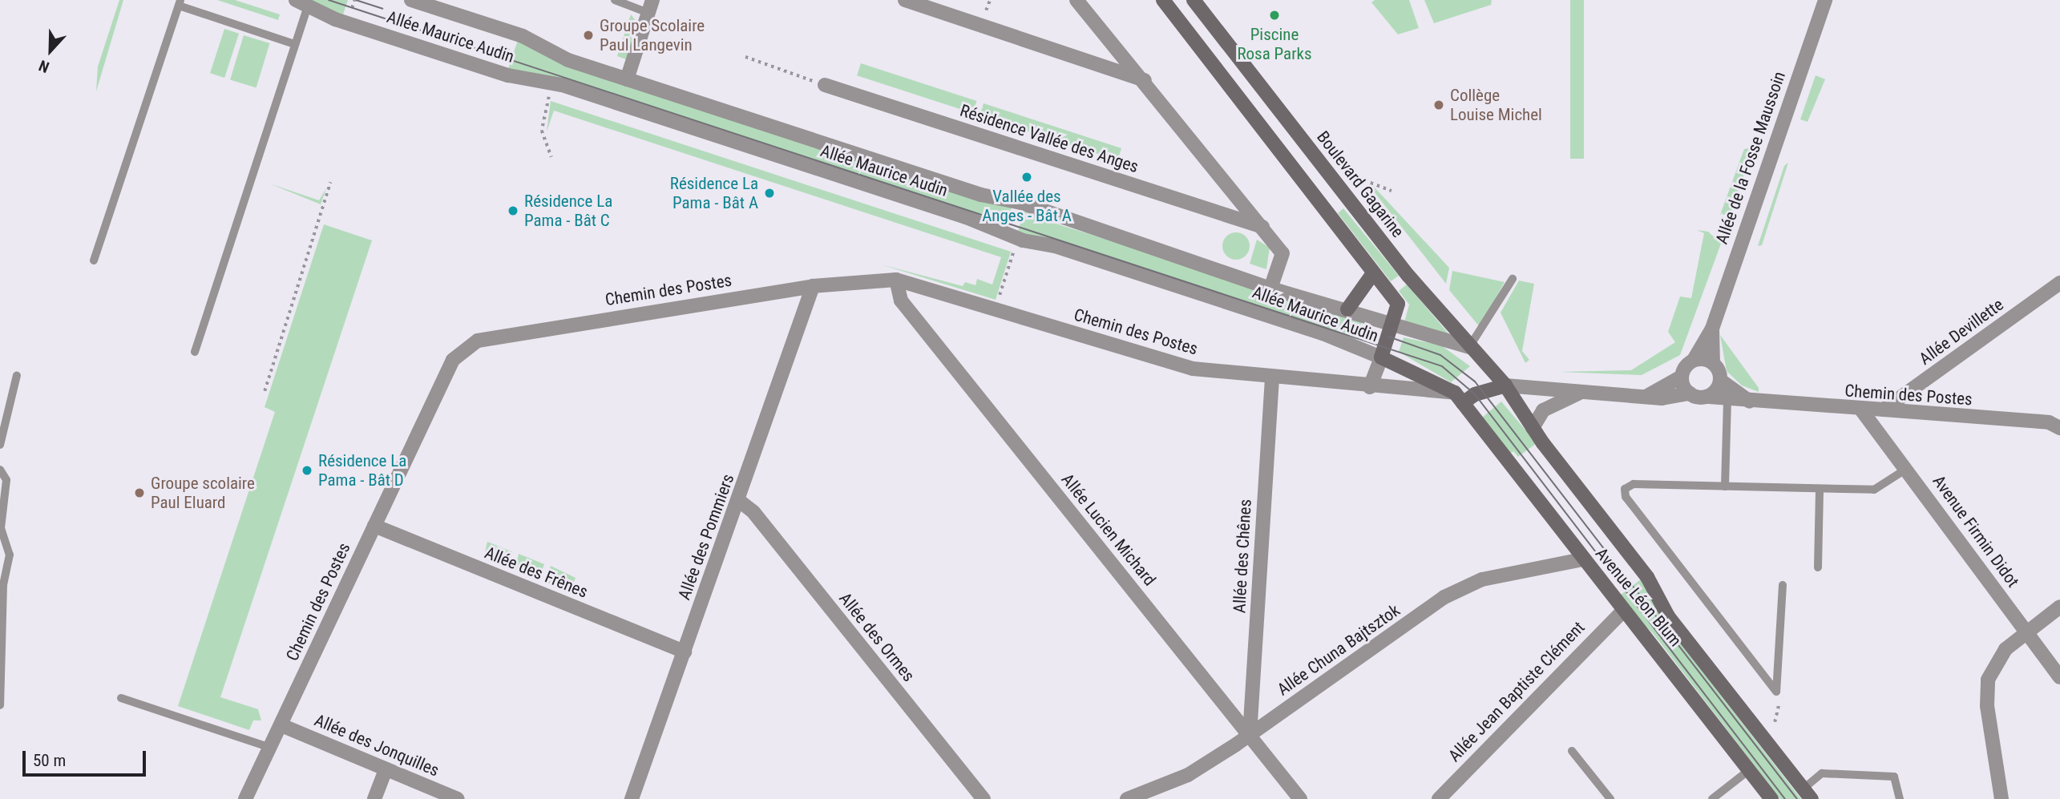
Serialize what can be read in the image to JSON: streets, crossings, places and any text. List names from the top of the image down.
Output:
{
  "streets": {
    "main road": ["Allée Maurice Audin", "Boulevard Gagarine", "Avenue Léon Blum"],
    "street": [
      "Résidence Vallée des Anges",
      "Allée de la Fosse Maussoin",
      "Chemin des Postes",
      "Allée Devillette",
      "Allée Lucien Michard",
      "Avenue Firmin Didot",
      "Allée des Pommiers",
      "Allée des Chênes",
      "Allée des Frênes",
      "Allée des Ormes",
      "Allée Chuna Bajtsztok",
      "Allée Jean Baptiste Clément",
      "Allée des Jonquilles"
    ]
  },
  "crossings": [
    ["Allée Maurice Audin", "Boulevard Gagarine"],
    ["Allée Maurice Audin", "Chemin des Postes"],
    ["Allée Maurice Audin", "Avenue Léon Blum"],
    ["Allée de la Fosse Maussoin", "Chemin des Postes"],
    ["Boulevard Gagarine", "Avenue Léon Blum"],
    ["Chemin des Postes", "Allée Devillette"],
    ["Chemin des Postes", "Allée Lucien Michard"],
    ["Chemin des Postes", "Avenue Firmin Didot"],
    ["Chemin des Postes", "Allée des Pommiers"],
    ["Chemin des Postes", "Allée des Chênes"],
    ["Chemin des Postes", "Allée des Frênes"],
    ["Chemin des Postes", "Avenue Léon Blum"],
    ["Chemin des Postes", "Allée des Jonquilles"],
    ["Allée Lucien Michard", "Allée des Chênes"],
    ["Allée Lucien Michard", "Allée Chuna Bajtsztok"],
    ["Allée des Pommiers", "Allée des Frênes"],
    ["Allée des Pommiers", "Allée des Ormes"],
    ["Allée des Chênes", "Allée Chuna Bajtsztok"],
    ["Avenue Léon Blum", "Allée Chuna Bajtsztok"],
    ["Avenue Léon Blum", "Allée Jean Baptiste Clément"]
  ],
  "places": [
    "Piscine Rosa Parks",
    "Groupe Scolaire Paul Langevin",
    "Collège Louise Michel",
    "Vallée des Anges - Bât A",
    "Résidence La Pama - Bât A",
    "Résidence La Pama - Bât C",
    "Résidence La Pama - Bât D",
    "Groupe scolaire Paul Eluard"
  ],
  "scale_bar": "50 m",
  "north": "bottom"
}
